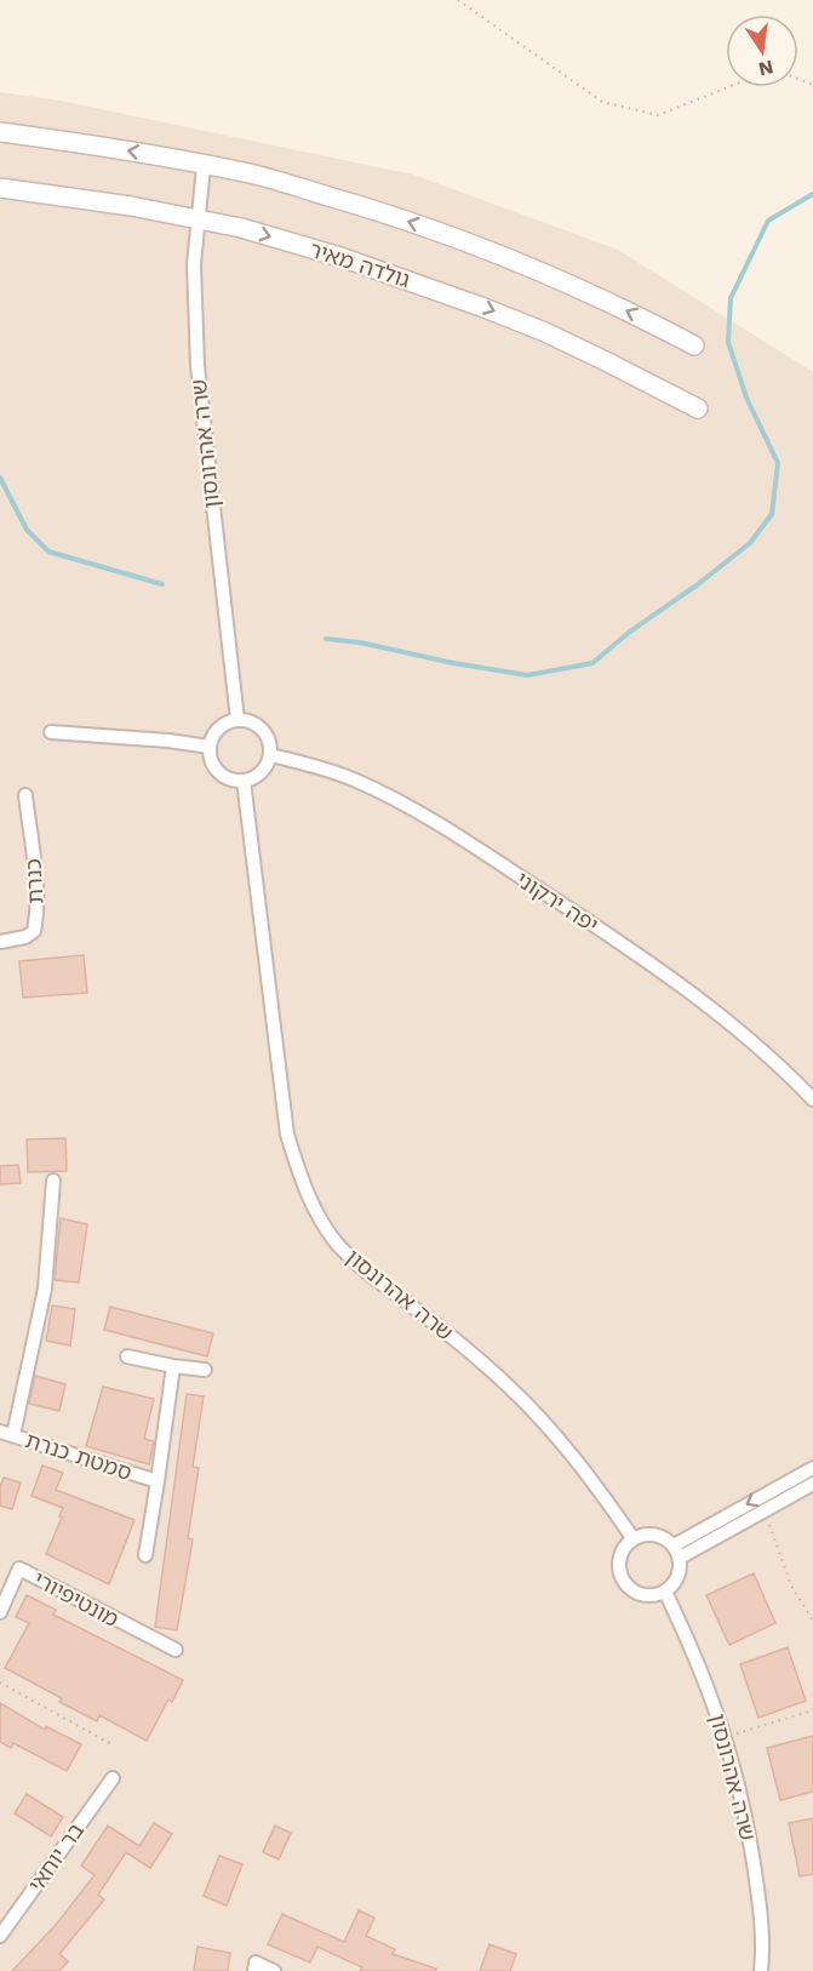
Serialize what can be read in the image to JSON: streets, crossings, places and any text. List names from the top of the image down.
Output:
{
  "streets": {
    "main road": ["גולדה מאיר"],
    "street": [
      "שרה אהרונסון",
      "כנרת",
      "יפה ירקוני",
      "סמטת כנרת",
      "מונטיפיורי",
      "בר יוחאי"
    ]
  },
  "crossings": [
    ["גולדה מאיר", "שרה אהרונסון"],
    ["שרה אהרונסון", "יפה ירקוני"]
  ],
  "north": "bottom"
}
